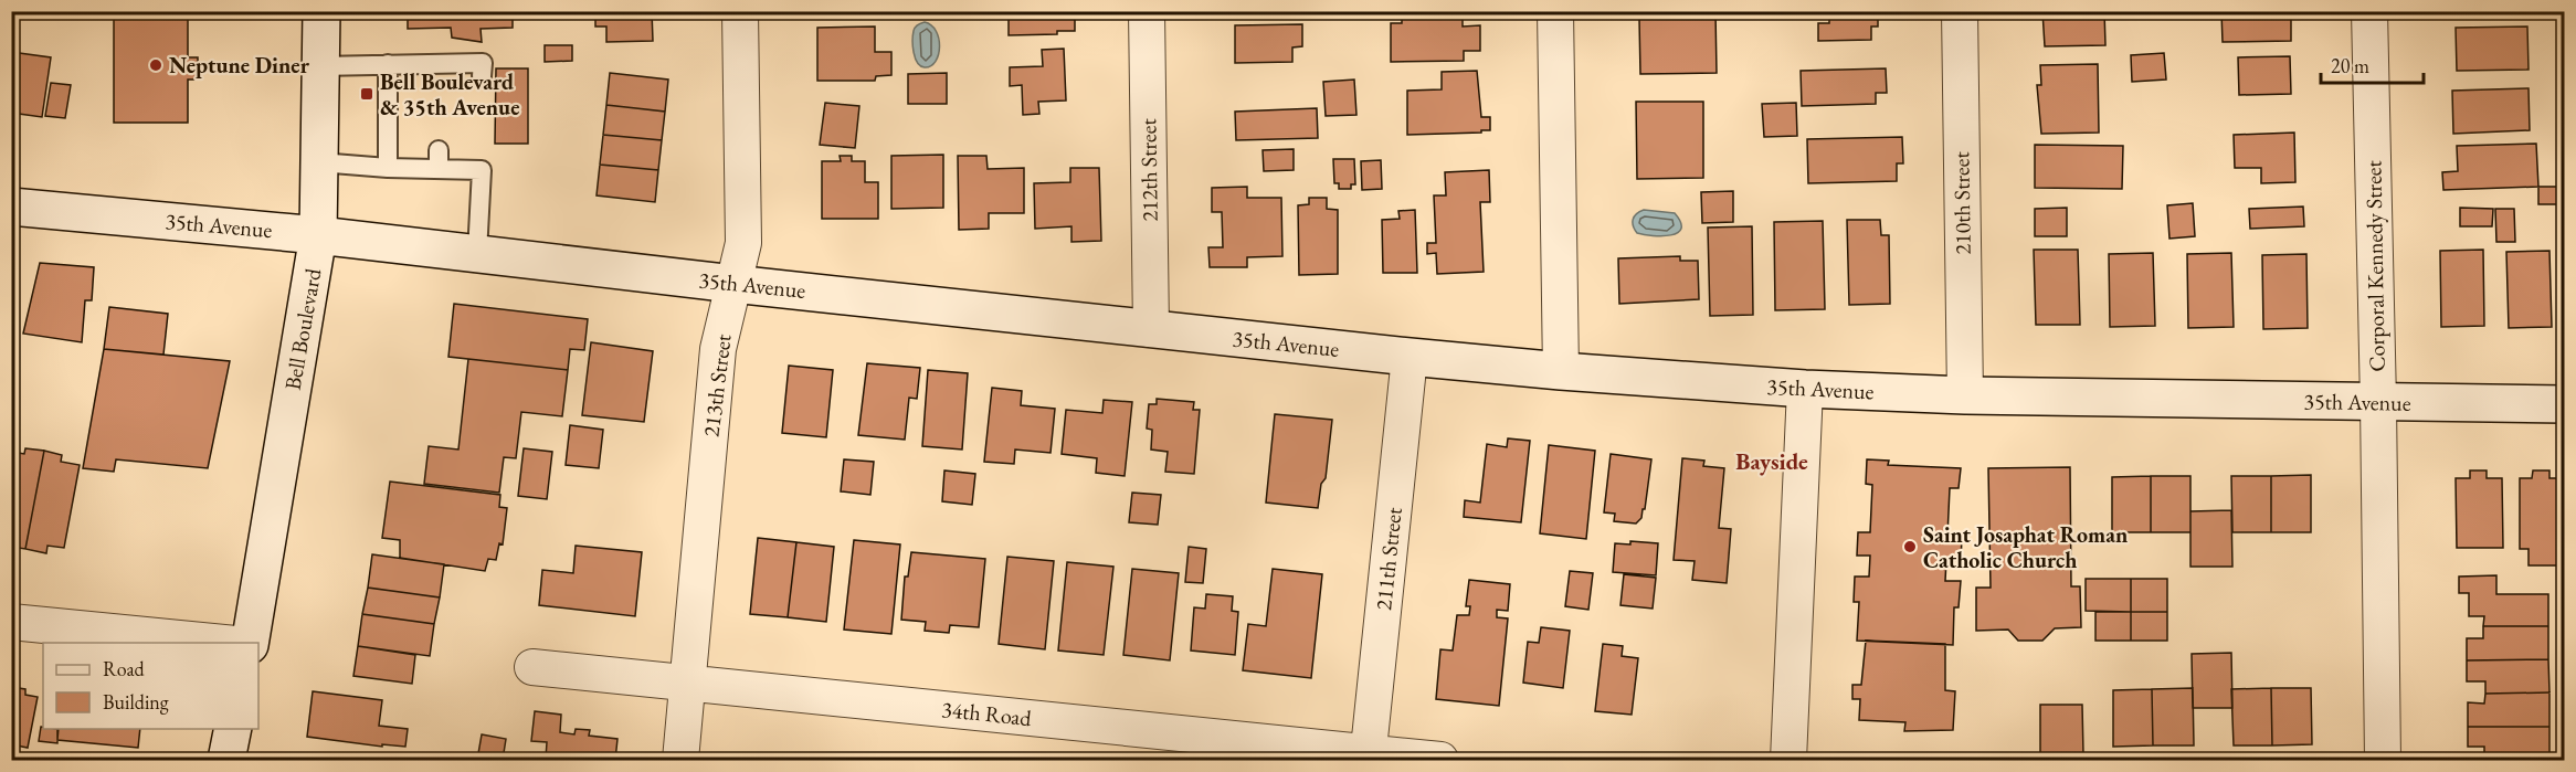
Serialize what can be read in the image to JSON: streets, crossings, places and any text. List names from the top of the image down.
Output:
{
  "streets": {
    "street": [
      "212th Street",
      "210th Street",
      "35th Avenue",
      "Corporal Kennedy Street",
      "Bell Boulevard",
      "213th Street",
      "211th Street",
      "34th Road"
    ]
  },
  "crossings": [
    ["212th Street", "35th Avenue"],
    ["210th Street", "35th Avenue"],
    ["35th Avenue", "Corporal Kennedy Street"],
    ["35th Avenue", "Bell Boulevard"],
    ["35th Avenue", "213th Street"],
    ["35th Avenue", "211th Street"],
    ["213th Street", "34th Road"],
    ["211th Street", "34th Road"]
  ],
  "districts": ["Bayside"],
  "places": {
    "other": ["Neptune Diner", "Saint Josaphat Roman Catholic Church"],
    "transit": ["Bell Boulevard & 35th Avenue"]
  },
  "legend": ["Road", "Building"],
  "scale_bar": "20 m"
}
